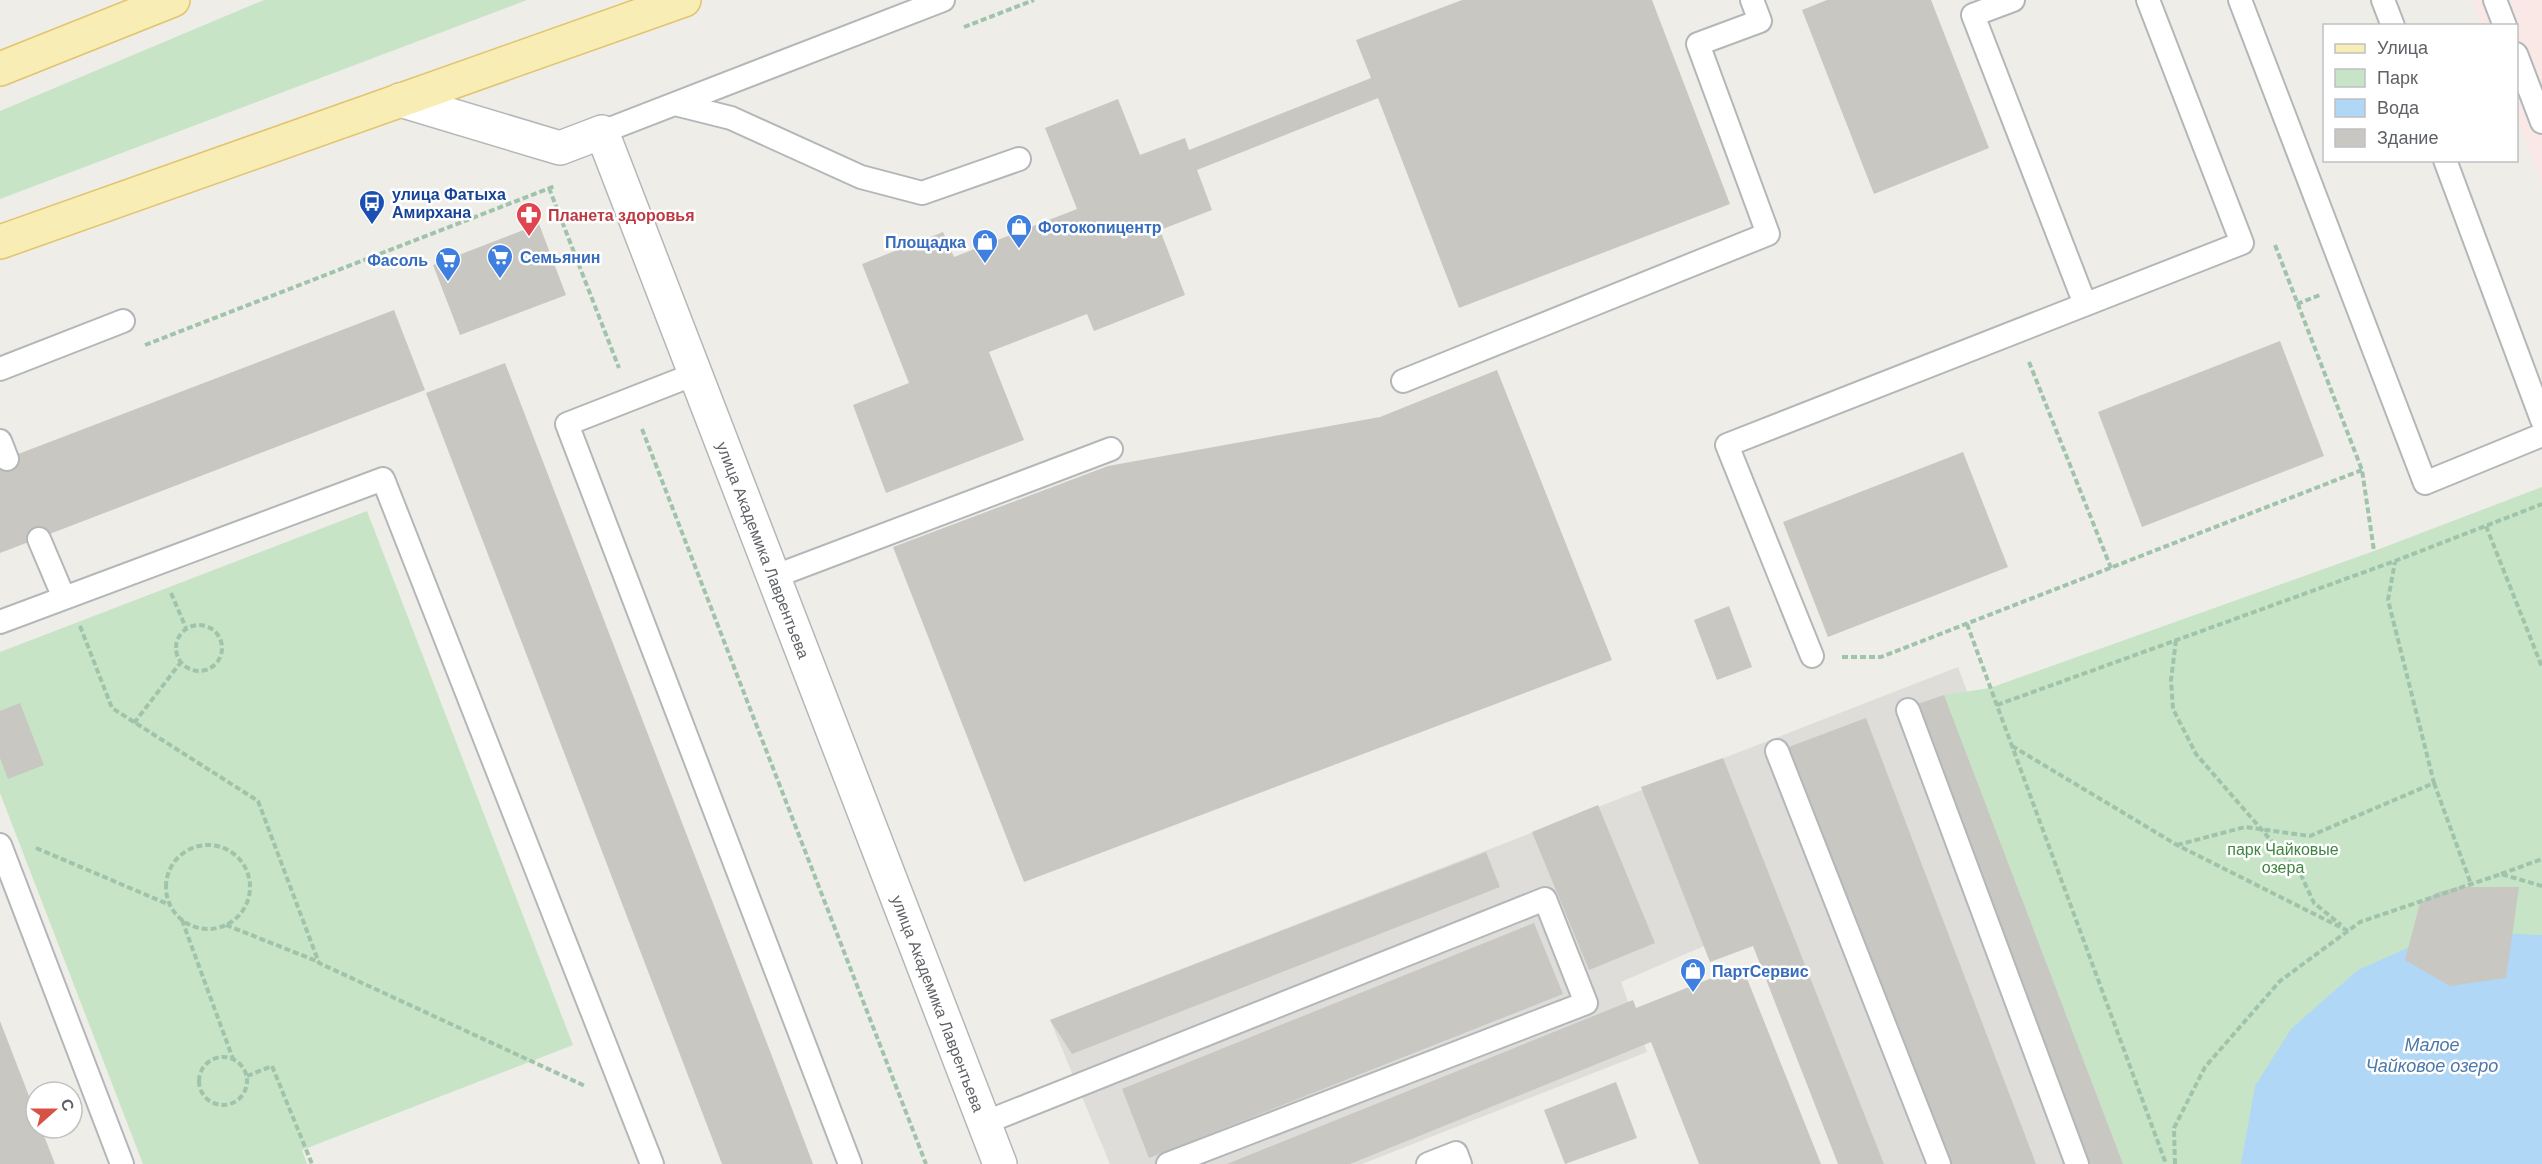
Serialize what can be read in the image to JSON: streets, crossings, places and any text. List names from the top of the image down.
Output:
{
  "streets": {
    "street": ["улица Академика Лаврентьева"]
  },
  "water": ["Малое Чайковое озеро"],
  "parks": ["парк Чайковые озера"],
  "places": {
    "bus stop": ["улица Фатыха Амирхана"],
    "pharmacy": ["Планета здоровья"],
    "shop": ["Фотокопицентр", "Площадка", "ПартСервис"],
    "supermarket": ["Семьянин", "Фасоль"]
  },
  "legend": [
    "Улица",
    "Парк",
    "Вода",
    "Здание"
  ],
  "north": "right"
}
